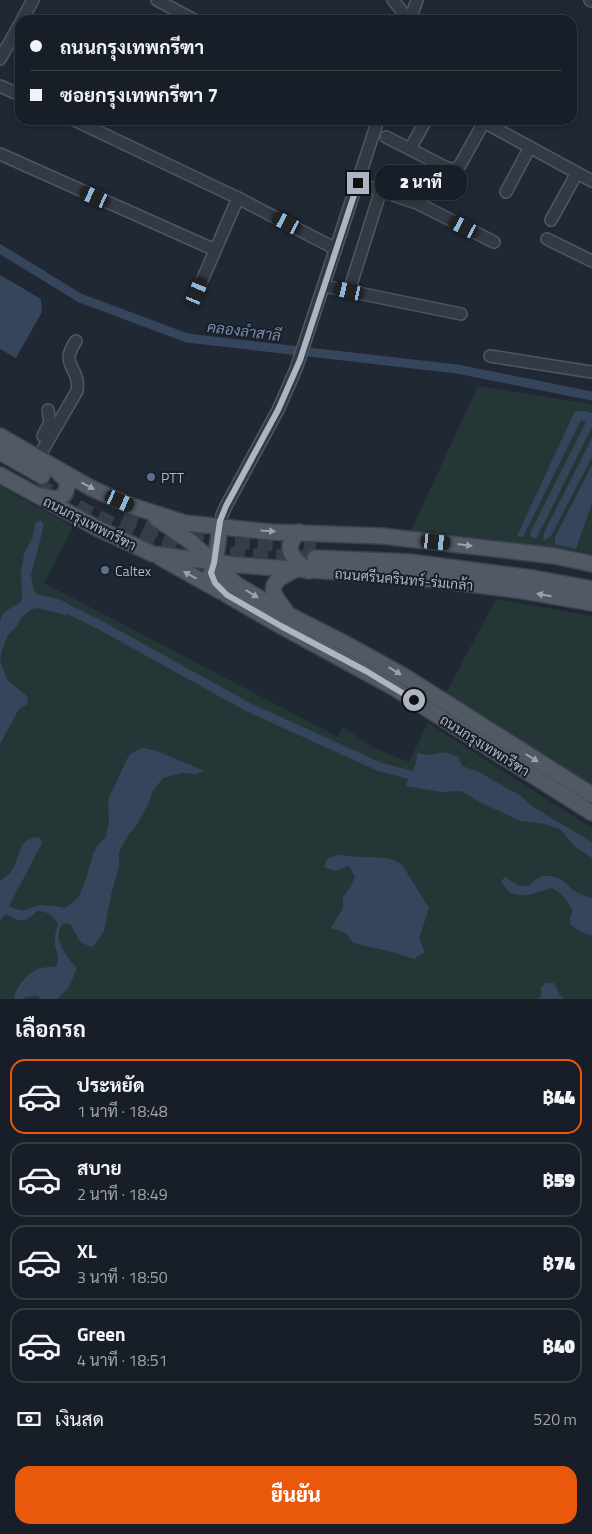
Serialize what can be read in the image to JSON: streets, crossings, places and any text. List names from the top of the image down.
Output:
{
  "streets": {
    "main road": ["ถนนกรุงเทพกรีฑา", "ถนนศรีนครินทร์-ร่มเกล้า"]
  },
  "crossings": [
    ["ถนนกรุงเทพกรีฑา", "ถนนศรีนครินทร์-ร่มเกล้า"]
  ],
  "water": ["คลองลำสาลี"],
  "places": ["PTT", "Caltex"],
  "page": {
    "banner": ["ถนนกรุงเทพกรีฑา", "ซอยกรุงเทพกรีฑา 7"],
    "bubble": "2 นาที",
    "heading": "เลือกรถ",
    "list": [
      {
        "name": "ประหยัด",
        "note": "1 นาที · 18:48",
        "value": "฿44"
      },
      {
        "name": "สบาย",
        "note": "2 นาที · 18:49",
        "value": "฿59"
      },
      {
        "name": "XL",
        "note": "3 นาที · 18:50",
        "value": "฿74"
      },
      {
        "name": "Green",
        "note": "4 นาที · 18:51",
        "value": "฿40"
      }
    ],
    "pay": ["เงินสด", "520 m"],
    "buttons": "ยืนยัน"
  }
}
